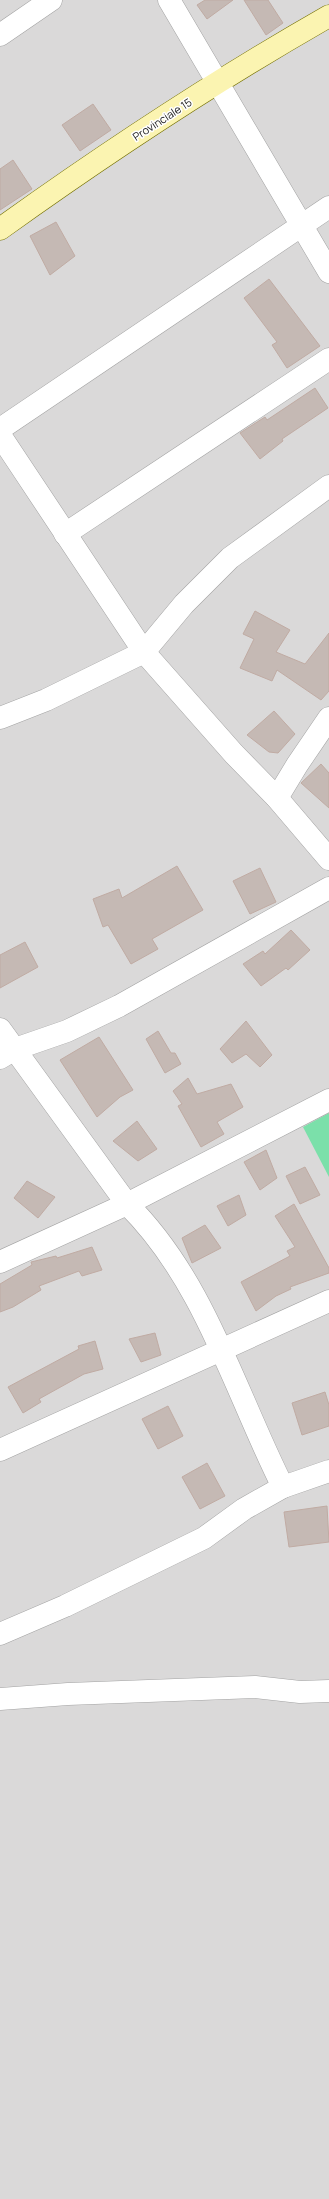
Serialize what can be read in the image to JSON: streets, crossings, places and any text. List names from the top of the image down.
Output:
{
  "streets": {
    "street": ["Provinciale 15"]
  }
}
